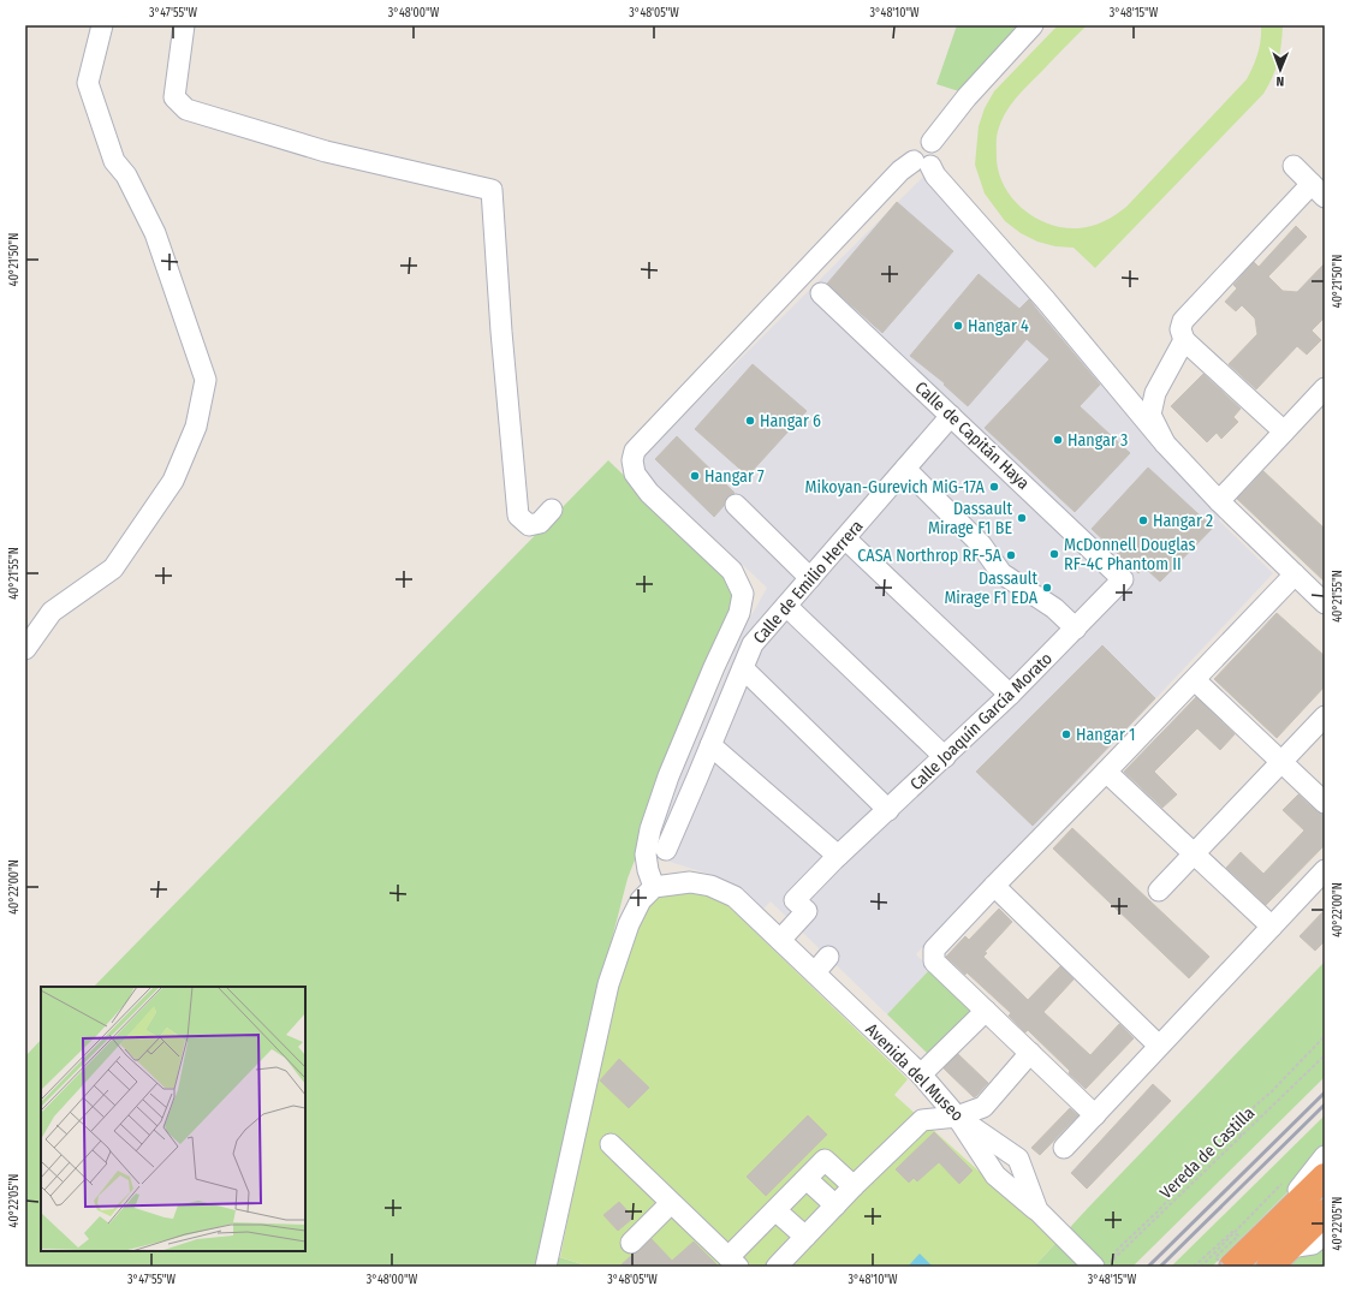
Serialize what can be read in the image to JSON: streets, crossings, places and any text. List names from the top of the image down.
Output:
{
  "streets": {
    "street": [
      "Calle de Capitán Haya",
      "Calle de Emilio Herrera",
      "Calle Joaquín García Morato",
      "Avenida del Museo"
    ],
    "path": ["Vereda de Castilla"]
  },
  "crossings": [
    ["Calle de Capitán Haya", "Calle de Emilio Herrera"],
    ["Calle de Capitán Haya", "Calle Joaquín García Morato"],
    ["Calle Joaquín García Morato", "Avenida del Museo"],
    ["Avenida del Museo", "Vereda de Castilla"]
  ],
  "places": [
    "Hangar 4",
    "Hangar 6",
    "Hangar 3",
    "Hangar 7",
    "Mikoyan-Gurevich MiG-17A",
    "Dassault Mirage F1 BE",
    "Hangar 2",
    "McDonnell Douglas RF-4C Phantom II",
    "CASA Northrop RF-5A",
    "Dassault Mirage F1 EDA",
    "Hangar 1"
  ],
  "north": "bottom",
  "coordinates": [
    "3°47'55\"W",
    "3°48'00\"W",
    "3°48'05\"W",
    "3°48'10\"W",
    "3°48'15\"W",
    "40°21'50\"N",
    "40°21'55\"N",
    "40°22'00\"N",
    "40°22'05\"N"
  ]
}
